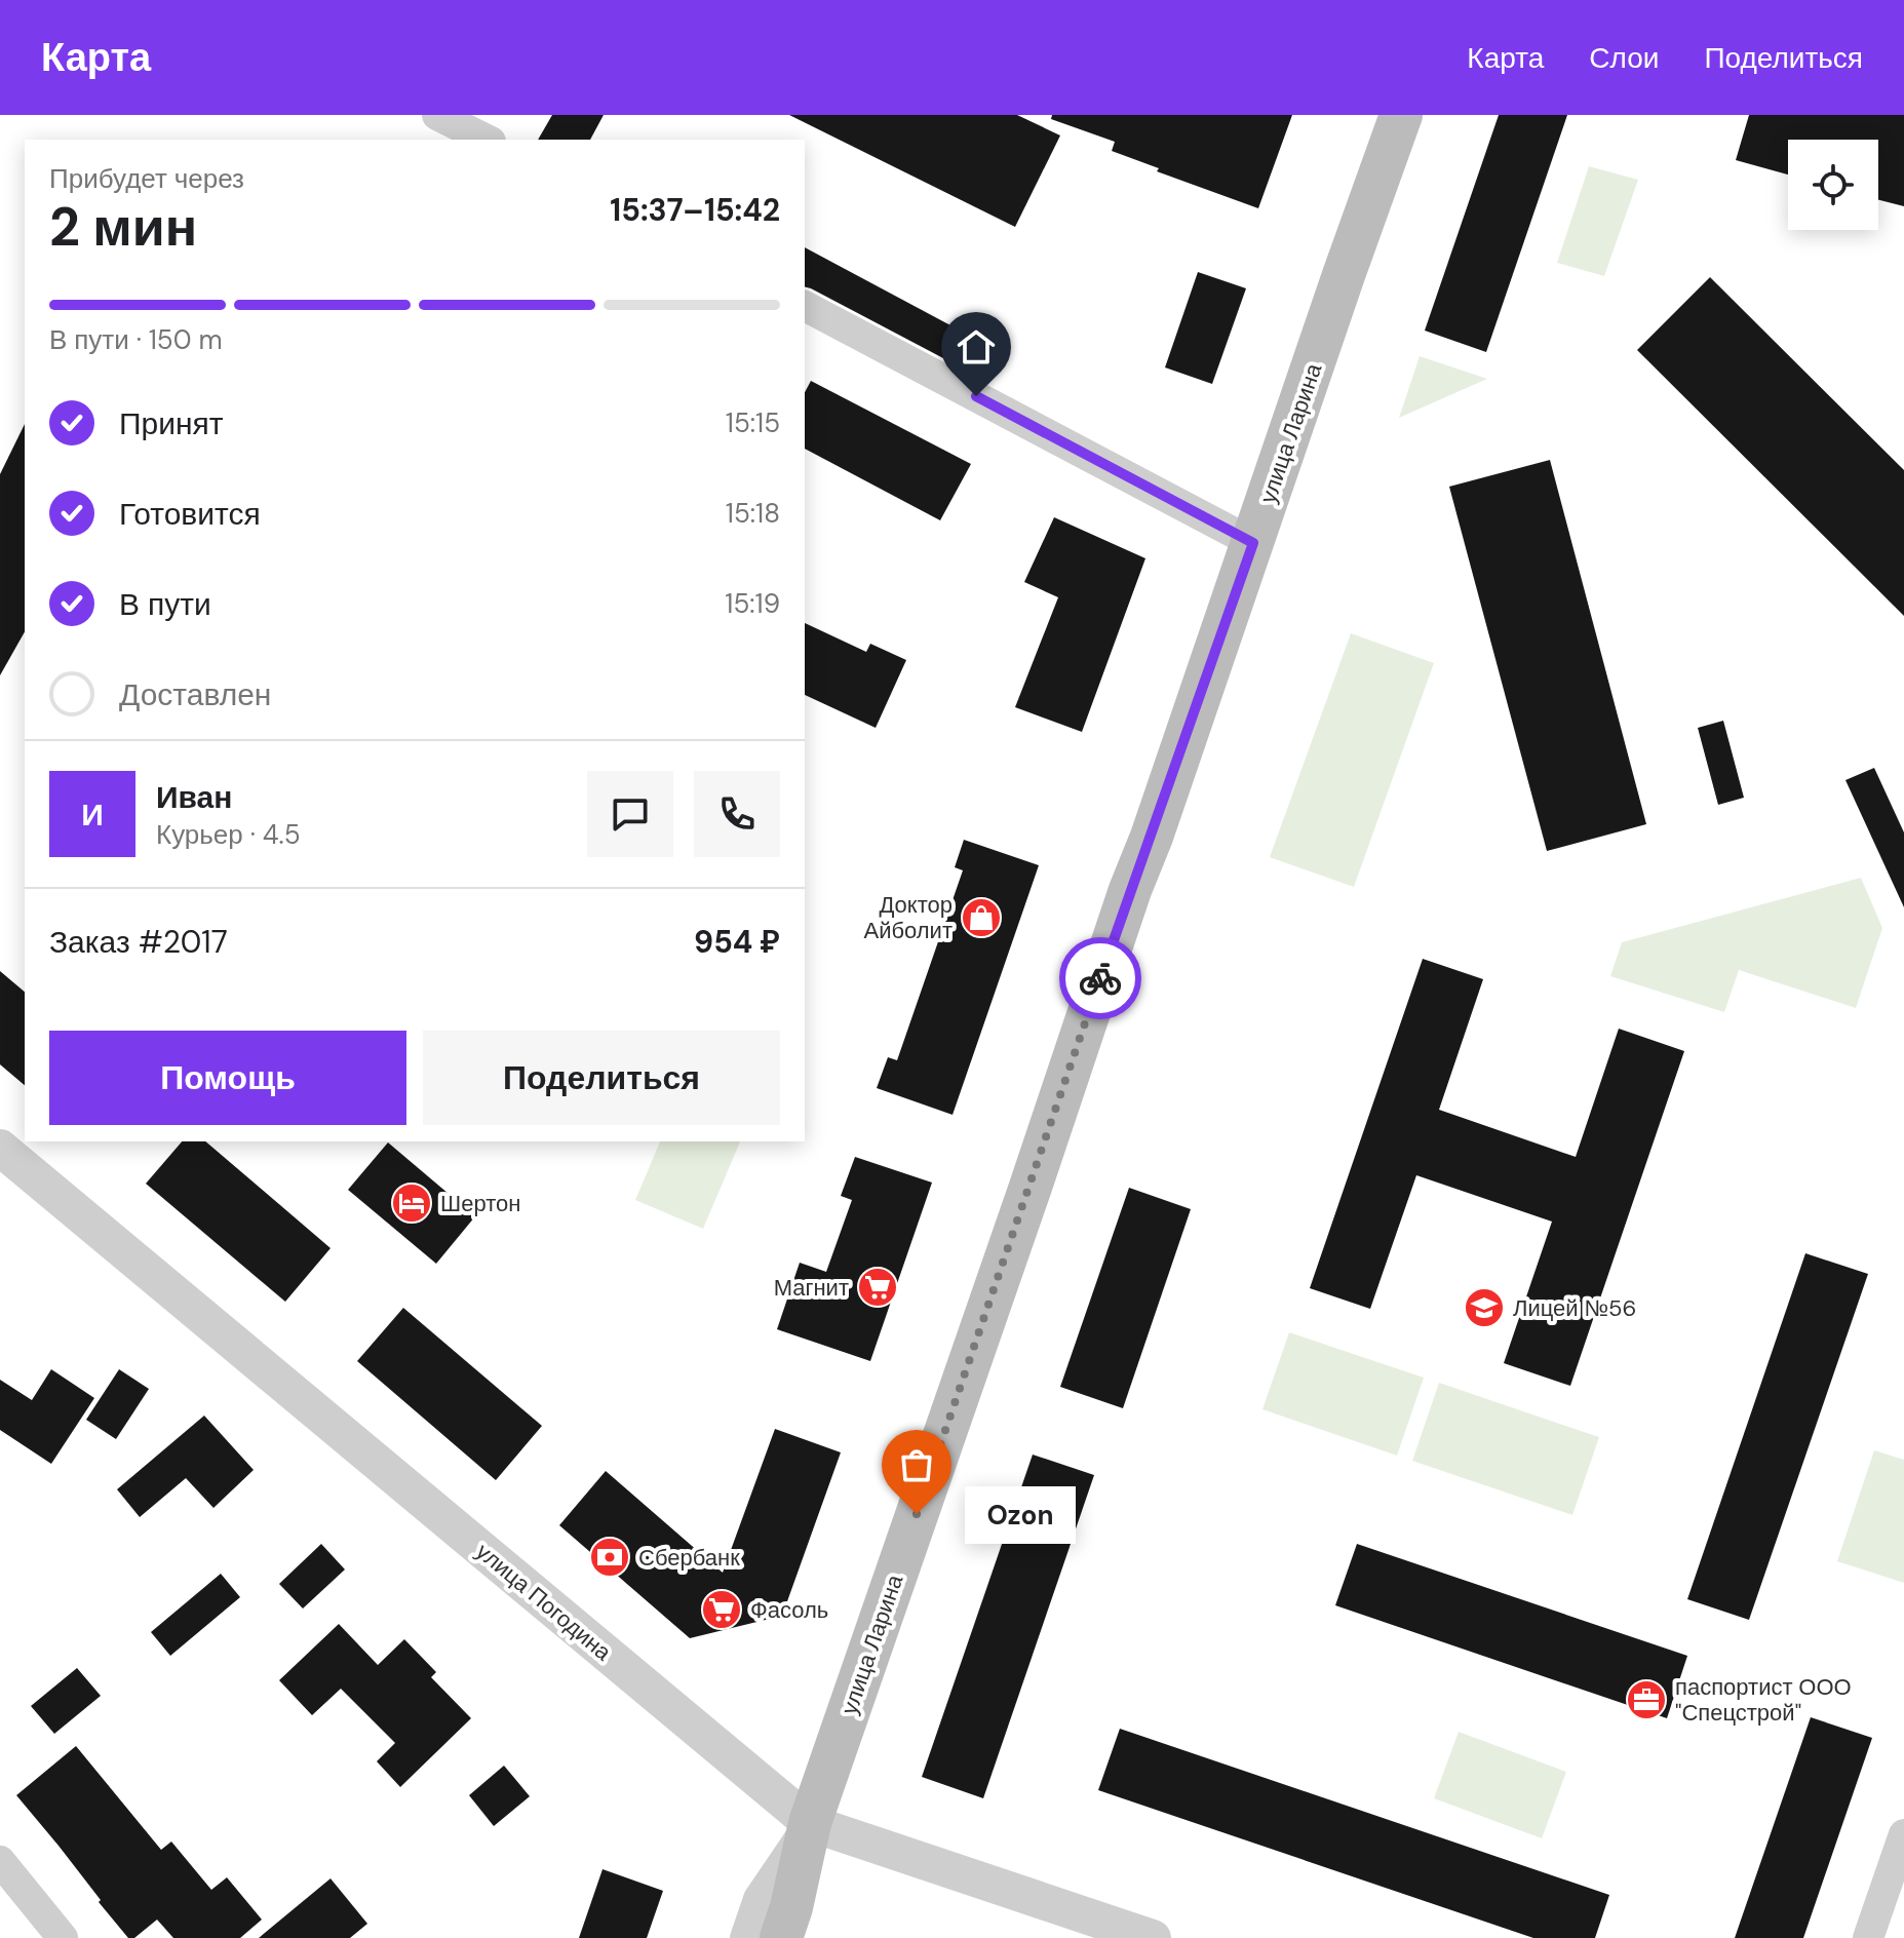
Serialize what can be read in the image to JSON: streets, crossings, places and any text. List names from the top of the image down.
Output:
{
  "streets": {
    "main road": ["улица Ларина"],
    "street": ["улица Погодина"]
  },
  "crossings": [
    ["улица Ларина", "улица Погодина"]
  ],
  "places": {
    "shop": ["Доктор Айболит"],
    "hotel": ["Шертон"],
    "supermarket": ["Магнит", "Фасоль"],
    "school or university": ["Лицей №56"],
    "other": ["Ozon"],
    "bank": ["Сбербанк"],
    "office": ["паспортист ООО \"Спецстрой\""]
  },
  "page": {
    "header": "Карта",
    "nav": ["Карта", "Слои", "Поделиться"],
    "heading": ["2 мин", "Прибудет через", "15:37–15:42"],
    "panel": [
      "Иван",
      "Курьер · 4.5",
      "Заказ #2017",
      "954 ₽"
    ],
    "bar": "В пути · 150 m",
    "list": [
      ["Принят", "15:15"],
      ["Готовится", "15:18"],
      ["В пути", "15:19"],
      "Доставлен"
    ],
    "round": "И",
    "buttons": ["Помощь", "Поделиться"],
    "bubble": "Ozon"
  }
}
